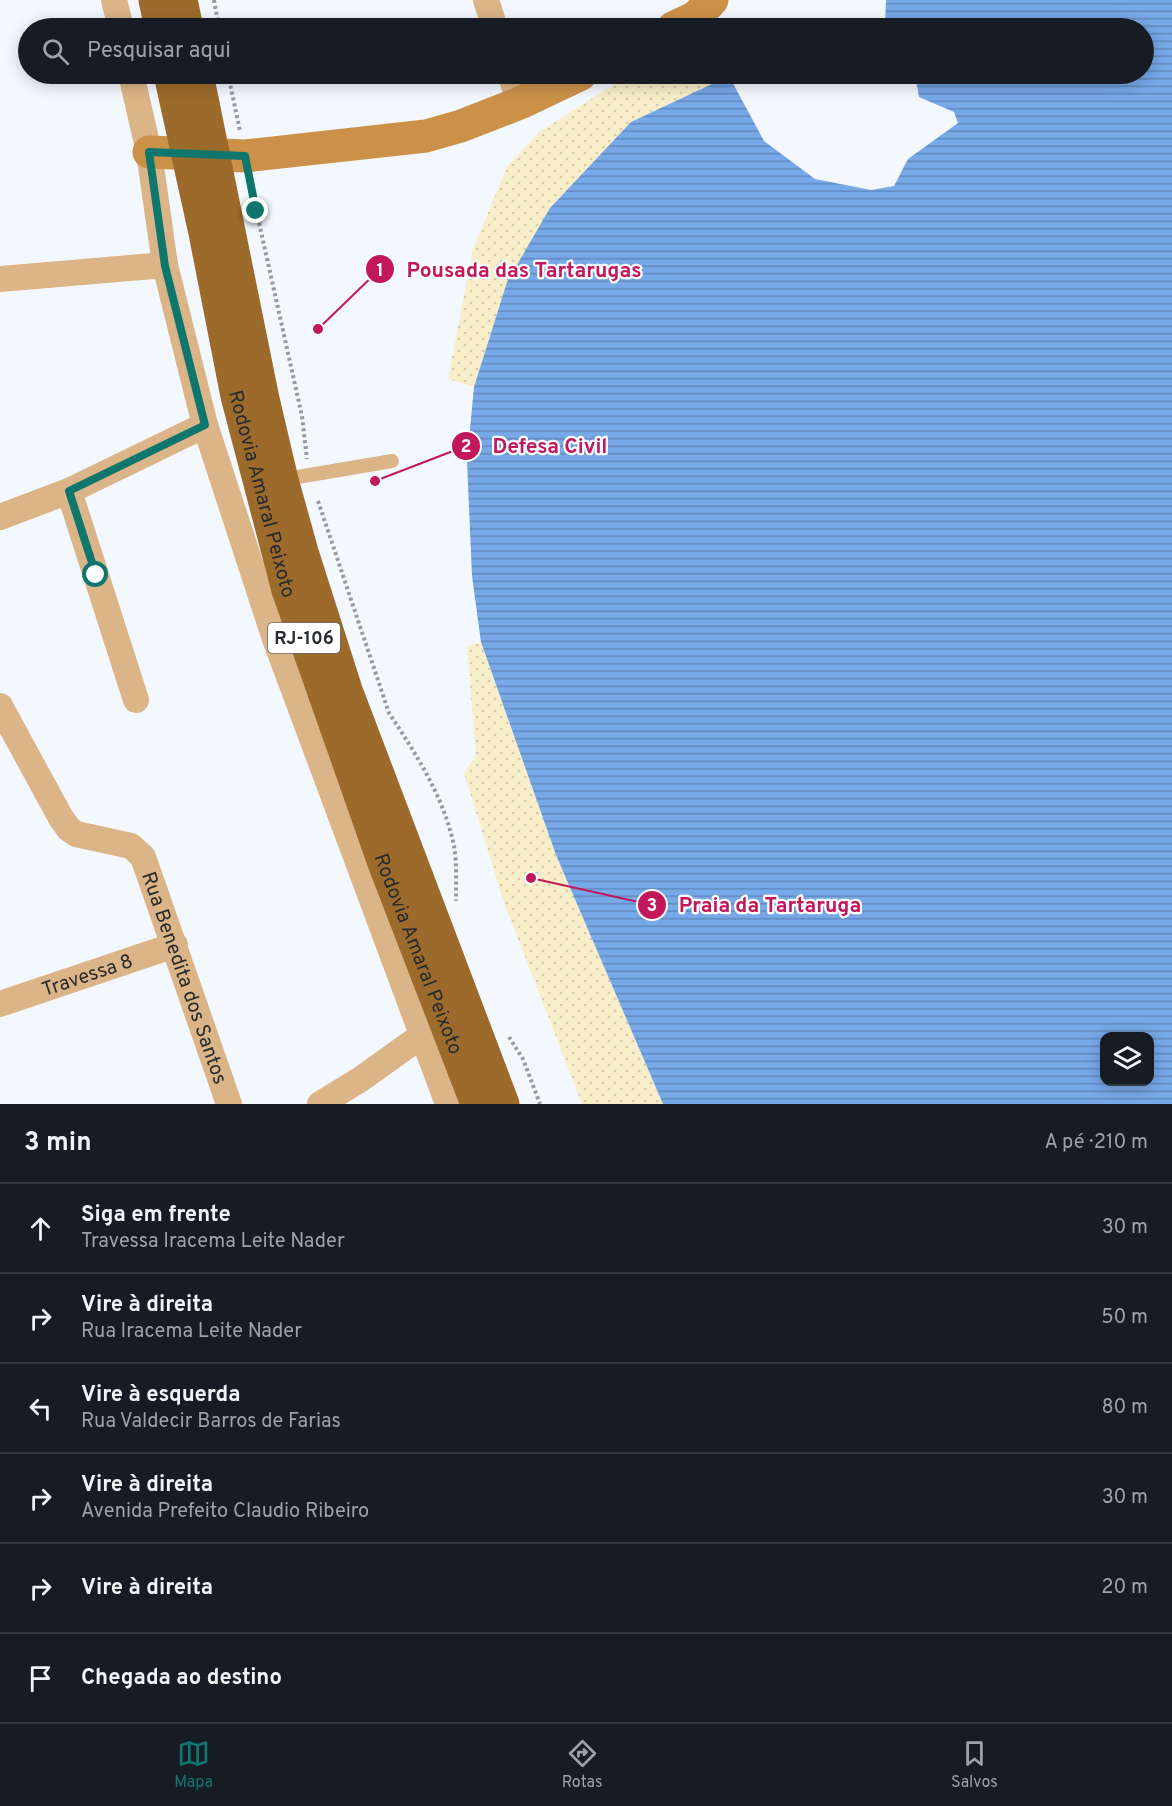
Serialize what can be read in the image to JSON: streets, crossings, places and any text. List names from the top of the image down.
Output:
{
  "streets": {
    "highway": ["Rodovia Amaral Peixoto", "RJ-106"],
    "street": ["Travessa 8", "Rua Benedita dos Santos"]
  },
  "crossings": [
    ["Travessa 8", "Rua Benedita dos Santos"]
  ],
  "places": ["Pousada das Tartarugas", "Defesa Civil", "Praia da Tartaruga"],
  "page": {
    "search": "Pesquisar aqui",
    "heading": ["3 min", "A pé · 210 m"],
    "list": [
      ["Siga em frente", "Travessa Iracema Leite Nader", "30 m"],
      ["Vire à direita", "Rua Iracema Leite Nader", "50 m"],
      ["Vire à esquerda", "Rua Valdecir Barros de Farias", "80 m"],
      ["Vire à direita", "Avenida Prefeito Claudio Ribeiro", "30 m"],
      ["Vire à direita", "20 m"],
      "Chegada ao destino"
    ],
    "nav": ["Mapa", "Rotas", "Salvos"]
  }
}
